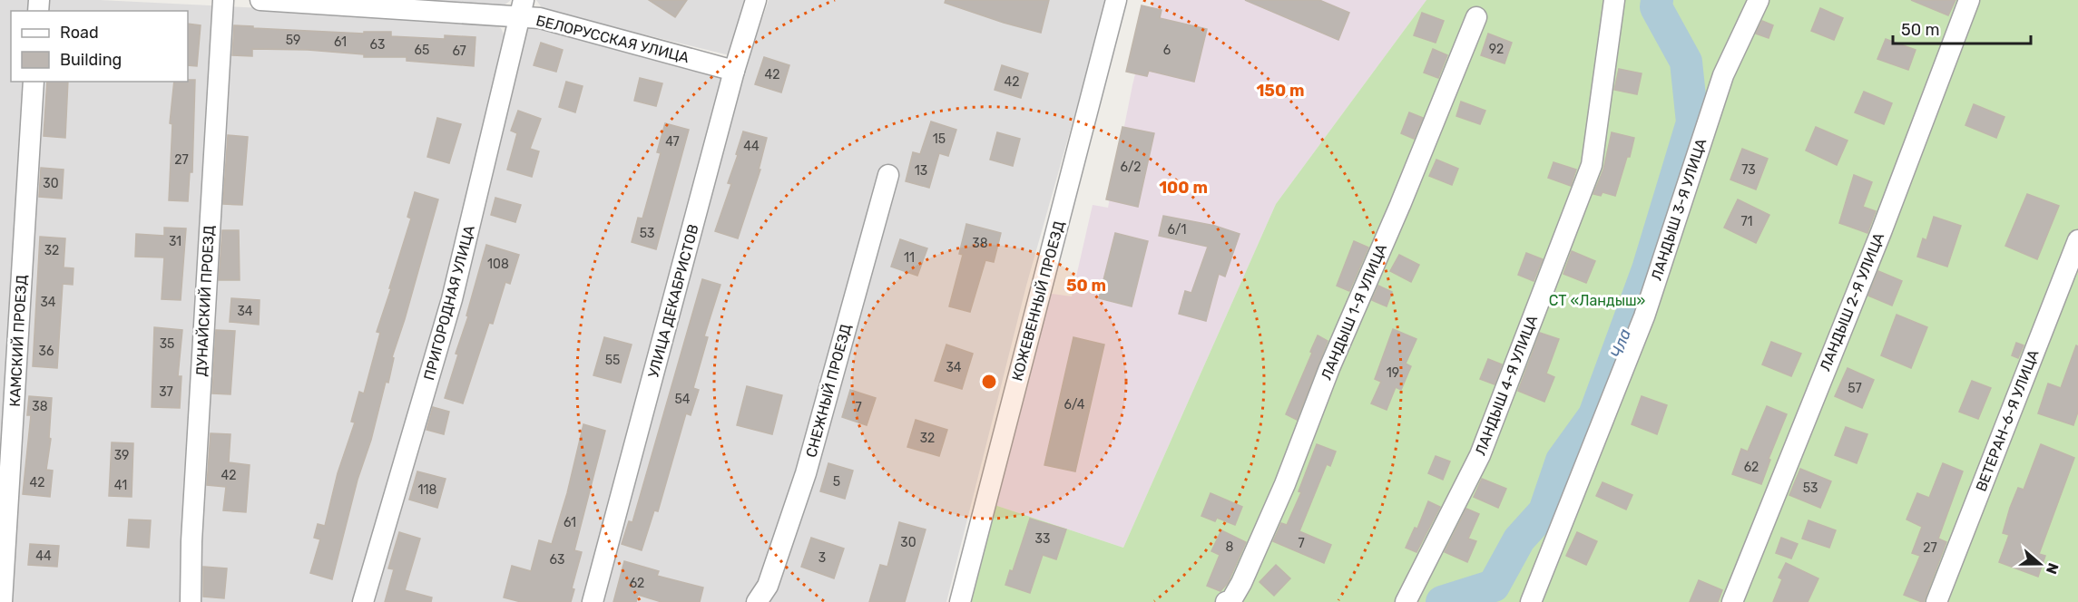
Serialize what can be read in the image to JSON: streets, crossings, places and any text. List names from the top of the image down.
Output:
{
  "streets": {
    "street": [
      "БЕЛОРУССКАЯ УЛИЦА",
      "ЛАНДЫШ 3-Я УЛИЦА",
      "ДУНАЙСКИЙ ПРОЕЗД",
      "УЛИЦА ДЕКАБРИСТОВ",
      "КОЖЕВЕННЫЙ ПРОЕЗД",
      "ЛАНДЫШ 2-Я УЛИЦА",
      "ПРИГОРОДНАЯ УЛИЦА",
      "ЛАНДЫШ 1-Я УЛИЦА",
      "КАМСКИЙ ПРОЕЗД",
      "ЛАНДЫШ 4-Я УЛИЦА",
      "СНЕЖНЫЙ ПРОЕЗД",
      "ВЕТЕРАН-6-Я УЛИЦА"
    ]
  },
  "crossings": [
    ["БЕЛОРУССКАЯ УЛИЦА", "УЛИЦА ДЕКАБРИСТОВ"],
    ["БЕЛОРУССКАЯ УЛИЦА", "ПРИГОРОДНАЯ УЛИЦА"]
  ],
  "water": ["Чла"],
  "parks": ["СТ «Ландыш»"],
  "house_numbers": [
    "59",
    "61",
    "63",
    "92",
    "65",
    "6",
    "67",
    "42",
    "42",
    "15",
    "47",
    "44",
    "27",
    "6/2",
    "73",
    "13",
    "30",
    "71",
    "6/1",
    "53",
    "31",
    "38",
    "32",
    "11",
    "108",
    "34",
    "34",
    "35",
    "36",
    "55",
    "34",
    "19",
    "57",
    "37",
    "54",
    "6/4",
    "38",
    "7",
    "32",
    "39",
    "62",
    "42",
    "5",
    "42",
    "41",
    "53",
    "118",
    "61",
    "33",
    "30",
    "7",
    "8",
    "27",
    "44",
    "3",
    "63",
    "62"
  ],
  "legend": ["Road", "Building"],
  "scale_bar": "50 m",
  "north": "right",
  "rings": ["150 m", "100 m", "50 m"]
}
